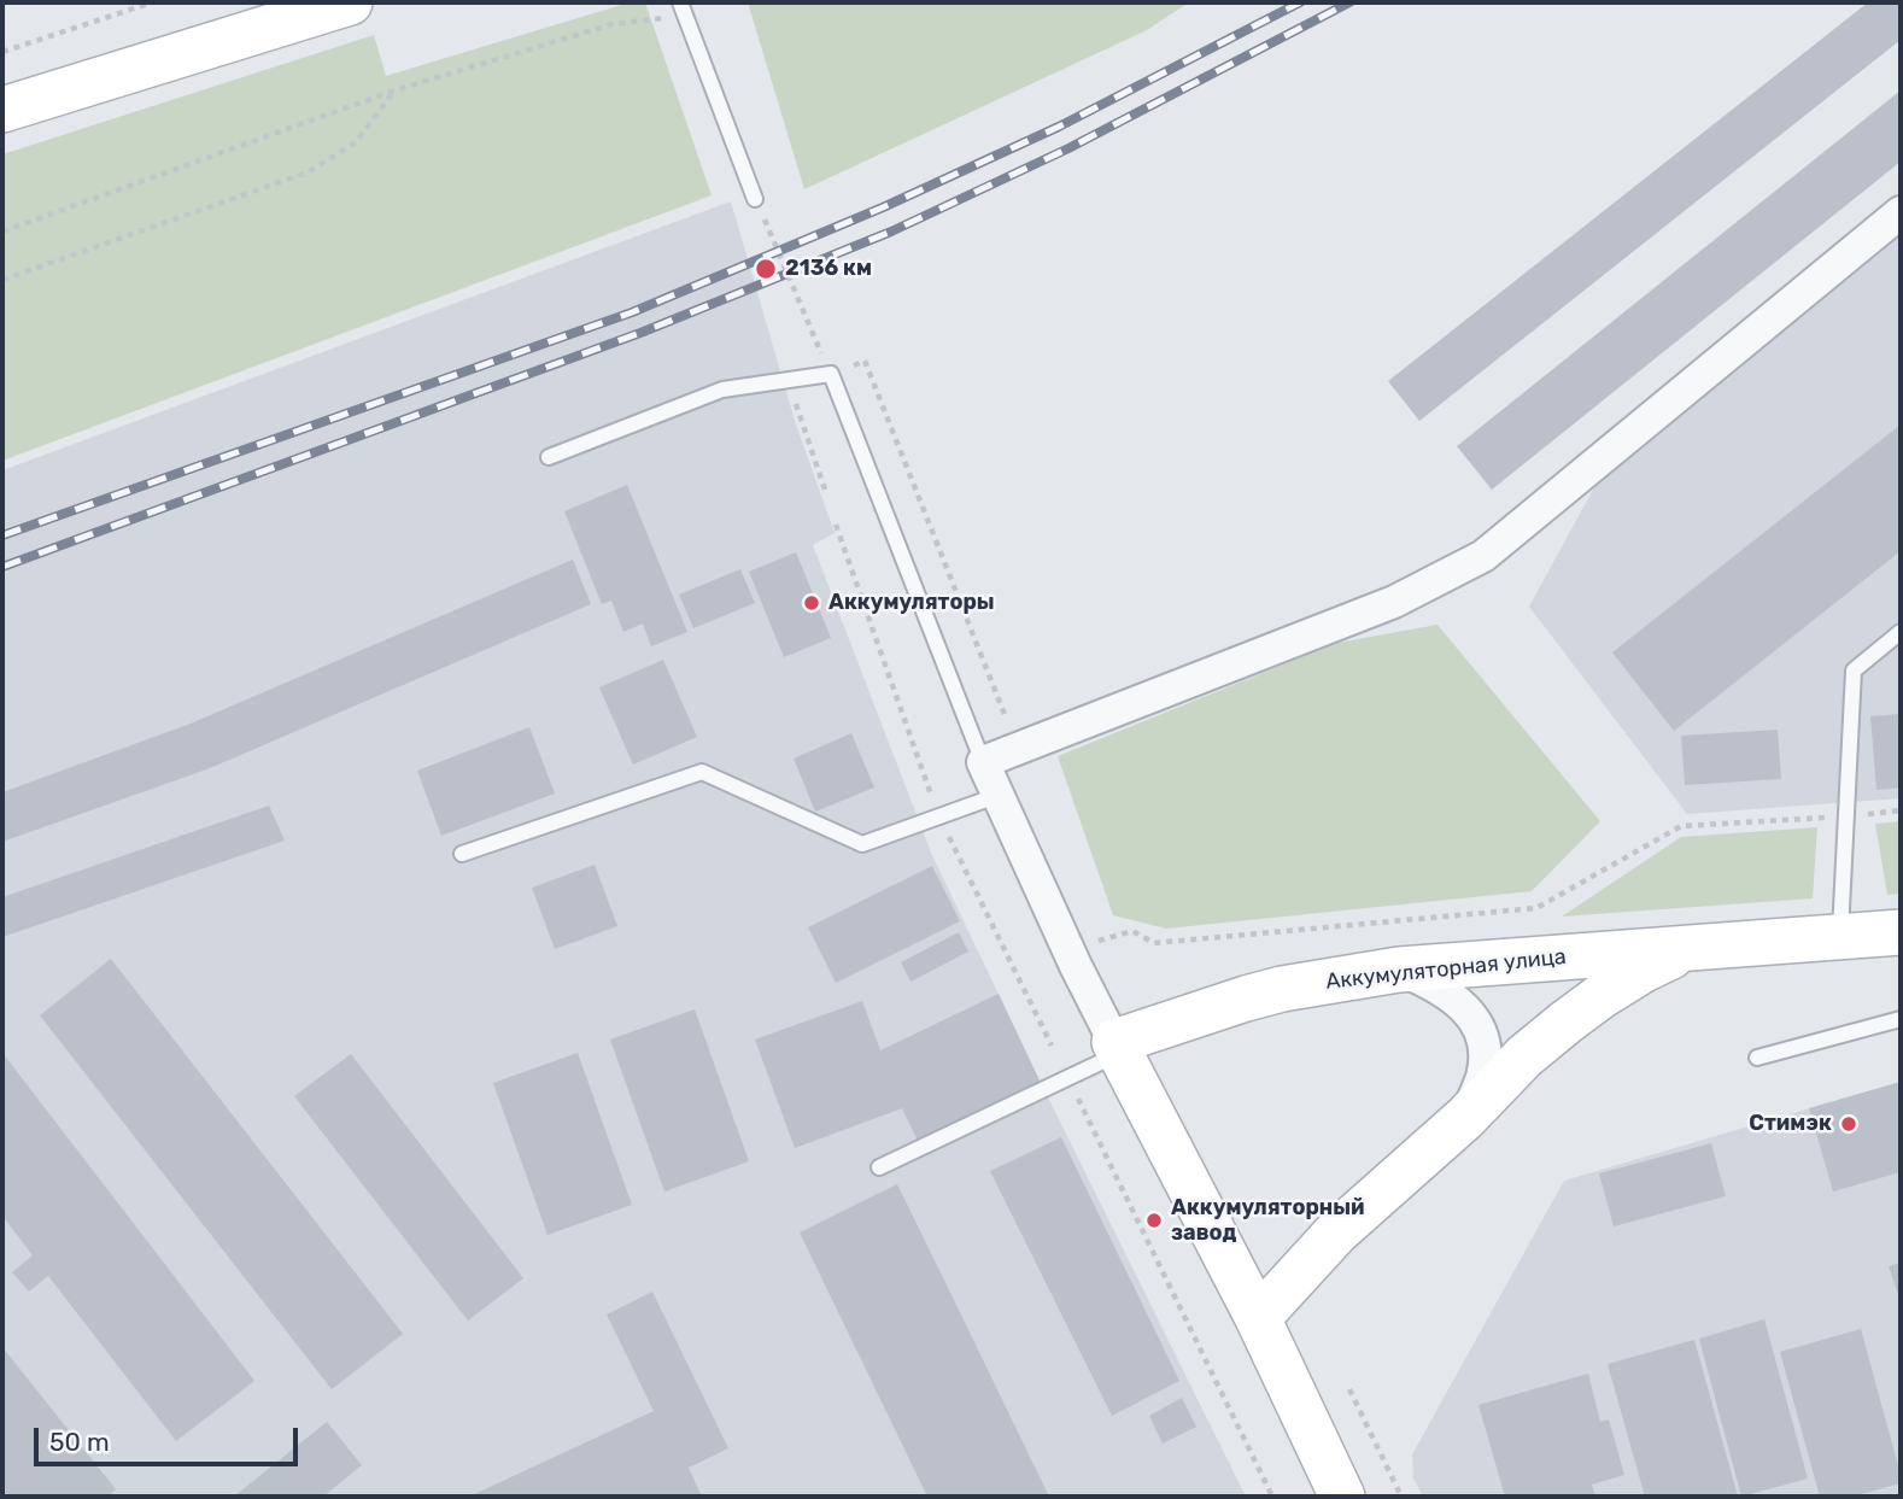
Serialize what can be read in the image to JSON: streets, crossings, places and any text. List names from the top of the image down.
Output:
{
  "streets": {
    "street": ["Аккумуляторная улица"]
  },
  "places": [
    "2136 км",
    "Аккумуляторы",
    "Стимэк",
    "Аккумуляторный завод"
  ],
  "scale_bar": "50 m"
}
